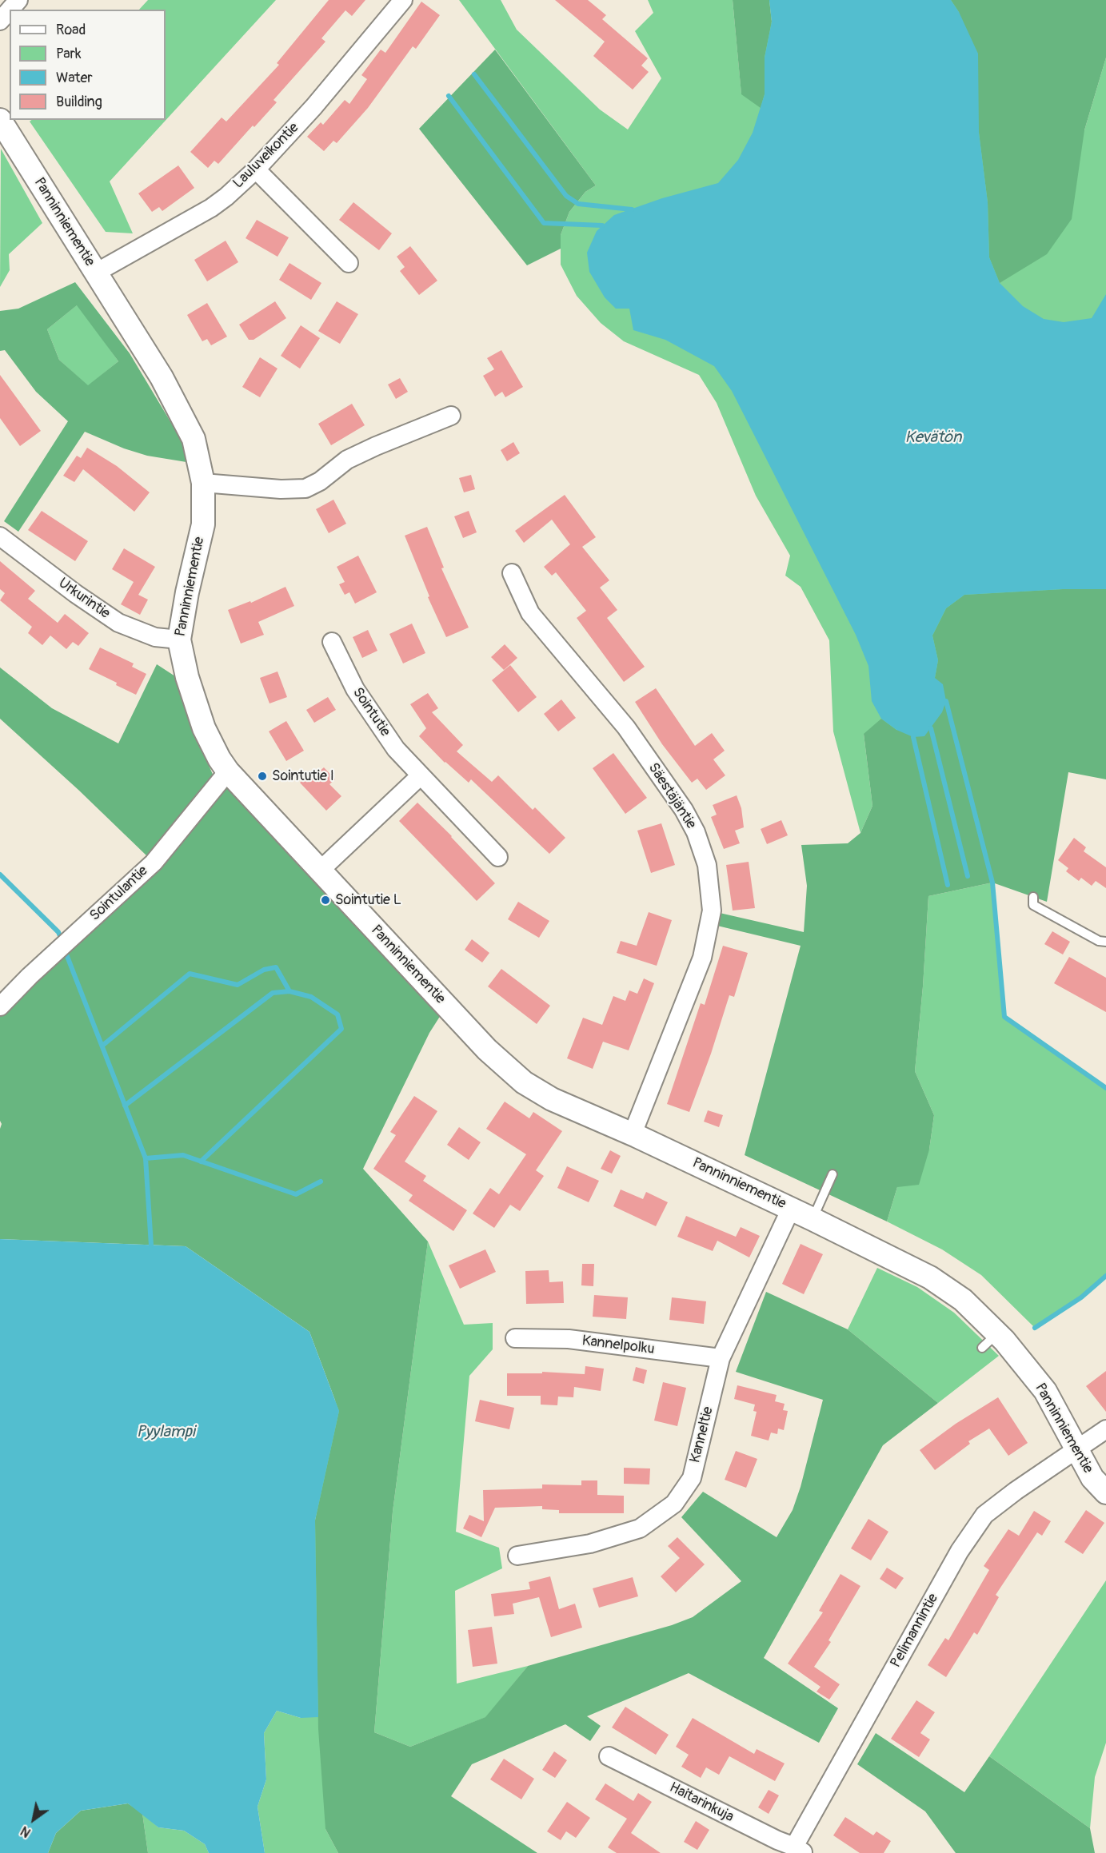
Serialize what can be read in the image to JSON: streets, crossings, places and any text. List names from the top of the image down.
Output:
{
  "streets": {
    "street": [
      "Lauluveikontie",
      "Panninniementie",
      "Urkurintie",
      "Sointutie",
      "Säestäjäntie",
      "Sointulantie",
      "Kannelpolku",
      "Kanneltie",
      "Pelimannintie",
      "Haitarinkuja"
    ]
  },
  "crossings": [
    ["Lauluveikontie", "Panninniementie"],
    ["Panninniementie", "Urkurintie"],
    ["Panninniementie", "Säestäjäntie"],
    ["Panninniementie", "Sointulantie"],
    ["Panninniementie", "Kanneltie"],
    ["Panninniementie", "Pelimannintie"],
    ["Kannelpolku", "Kanneltie"],
    ["Pelimannintie", "Haitarinkuja"]
  ],
  "water": ["Kevätön", "Pyylampi"],
  "places": ["Sointutie I", "Sointutie L"],
  "legend": [
    "Road",
    "Park",
    "Water",
    "Building"
  ],
  "north": "bottom left"
}
